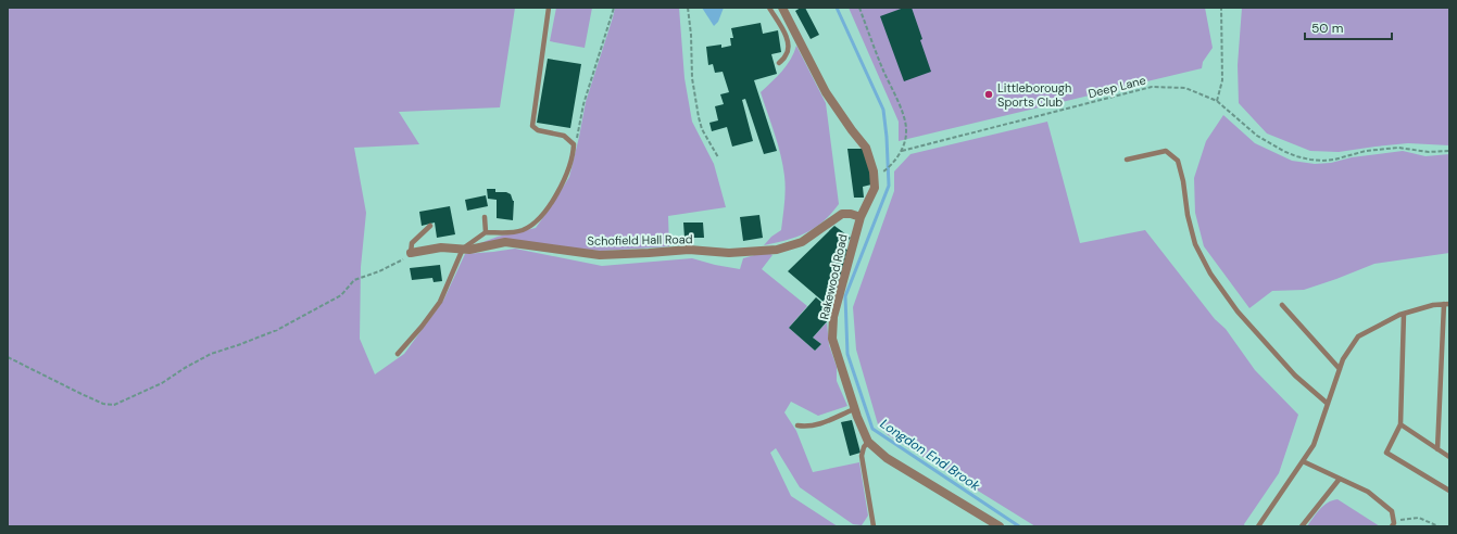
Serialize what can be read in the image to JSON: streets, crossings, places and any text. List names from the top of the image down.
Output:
{
  "streets": {
    "street": ["Schofield Hall Road", "Rakewood Road"],
    "path": ["Deep Lane"]
  },
  "crossings": [
    ["Schofield Hall Road", "Rakewood Road"]
  ],
  "water": ["Longdon End Brook"],
  "places": ["Littleborough Sports Club"],
  "scale_bar": "50 m"
}
